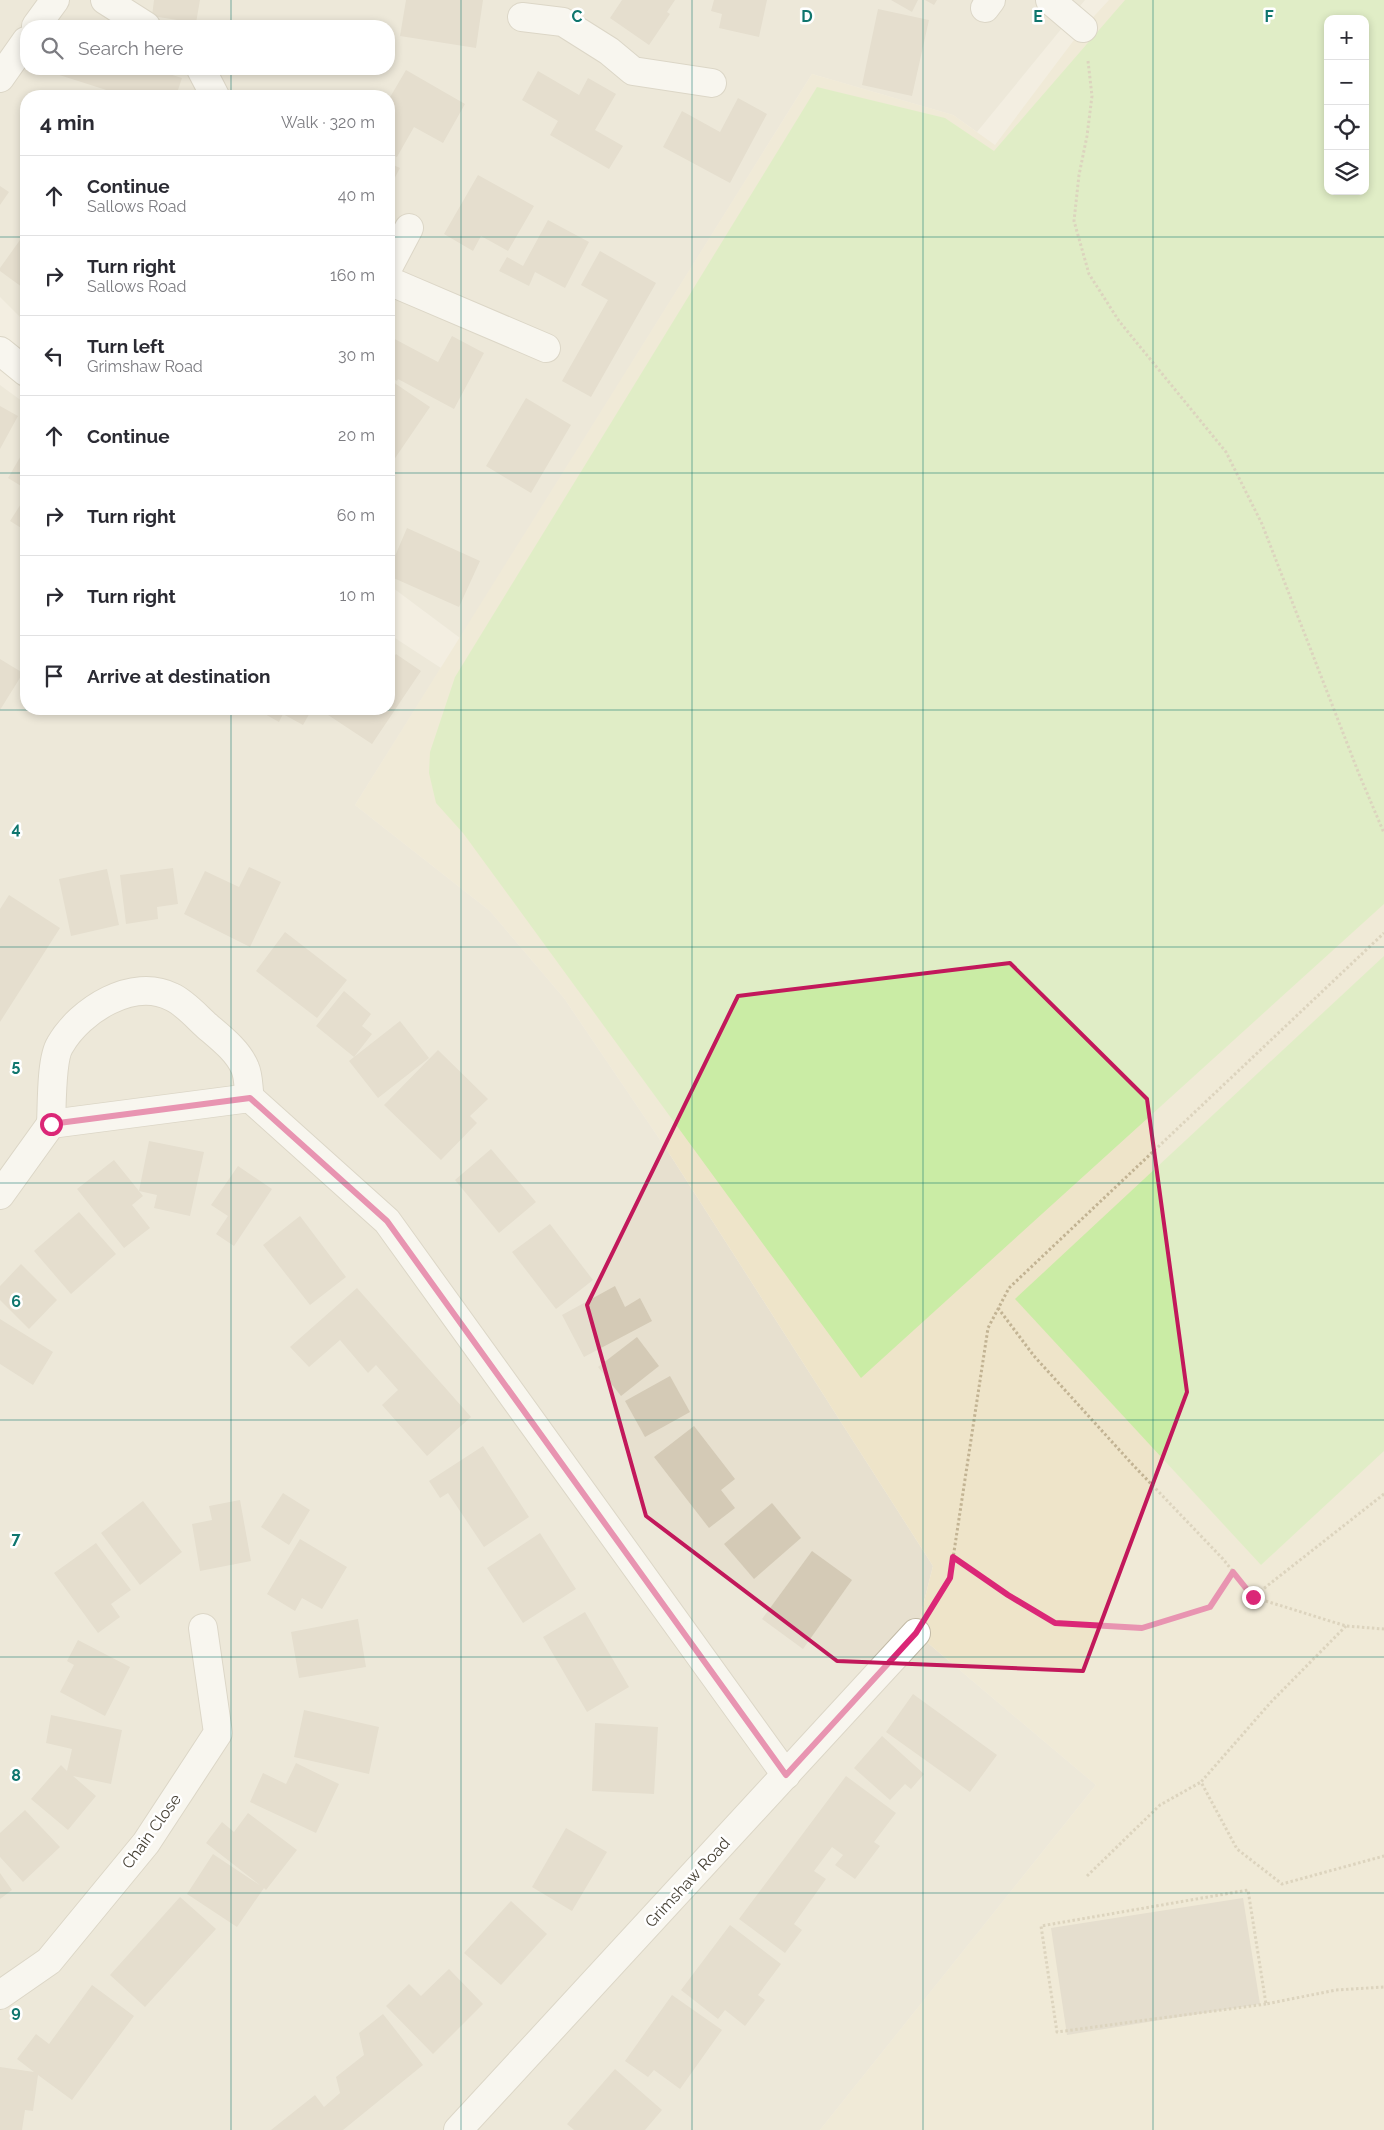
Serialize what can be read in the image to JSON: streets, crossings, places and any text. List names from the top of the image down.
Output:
{
  "streets": {
    "street": ["Chain Close", "Grimshaw Road"]
  },
  "page": {
    "map_buttons": ["+", "−"],
    "search": "Search here",
    "heading": ["4 min", "Walk · 320 m"],
    "list": [
      ["Continue", "Sallows Road", "40 m"],
      ["Turn right", "Sallows Road", "160 m"],
      ["Turn left", "Grimshaw Road", "30 m"],
      ["Continue", "20 m"],
      ["Turn right", "60 m"],
      ["Turn right", "10 m"],
      "Arrive at destination"
    ]
  },
  "grid": {
    "columns": [
      "C",
      "D",
      "E",
      "F"
    ],
    "rows": [
      "4",
      "5",
      "6",
      "7",
      "8",
      "9"
    ]
  }
}
